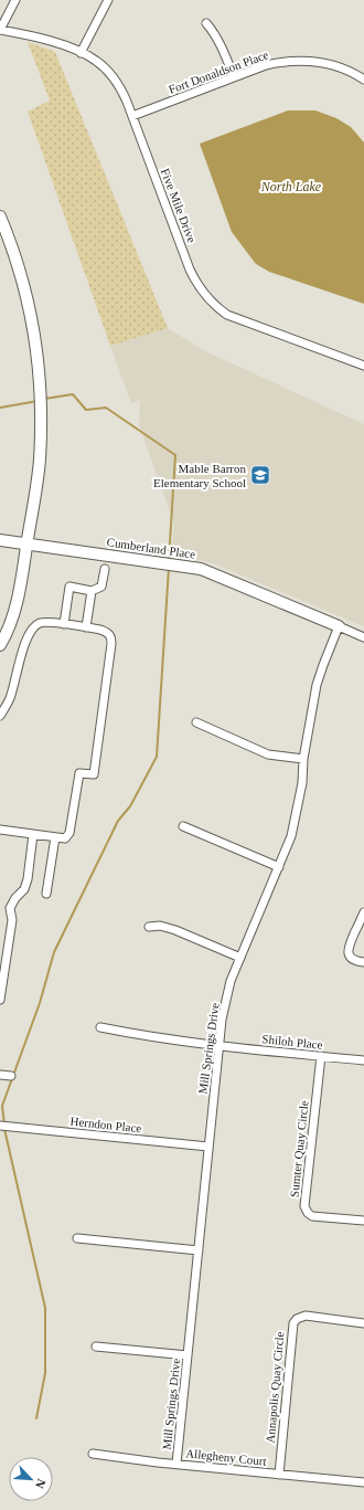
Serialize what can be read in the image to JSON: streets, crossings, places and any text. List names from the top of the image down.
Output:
{
  "streets": {
    "street": [
      "Fort Donaldson Place",
      "Five Mile Drive",
      "Cumberland Place",
      "Shiloh Place",
      "Mill Springs Drive",
      "Herndon Place",
      "Sumter Quay Circle",
      "Annapolis Quay Circle",
      "Allegheny Court"
    ]
  },
  "crossings": [
    ["Fort Donaldson Place", "Five Mile Drive"],
    ["Cumberland Place", "Mill Springs Drive"],
    ["Shiloh Place", "Mill Springs Drive"],
    ["Shiloh Place", "Sumter Quay Circle"],
    ["Mill Springs Drive", "Herndon Place"],
    ["Mill Springs Drive", "Allegheny Court"],
    ["Annapolis Quay Circle", "Allegheny Court"]
  ],
  "water": ["North Lake"],
  "places": {
    "school or university": ["Mable Barron Elementary School"]
  },
  "north": "bottom right"
}
